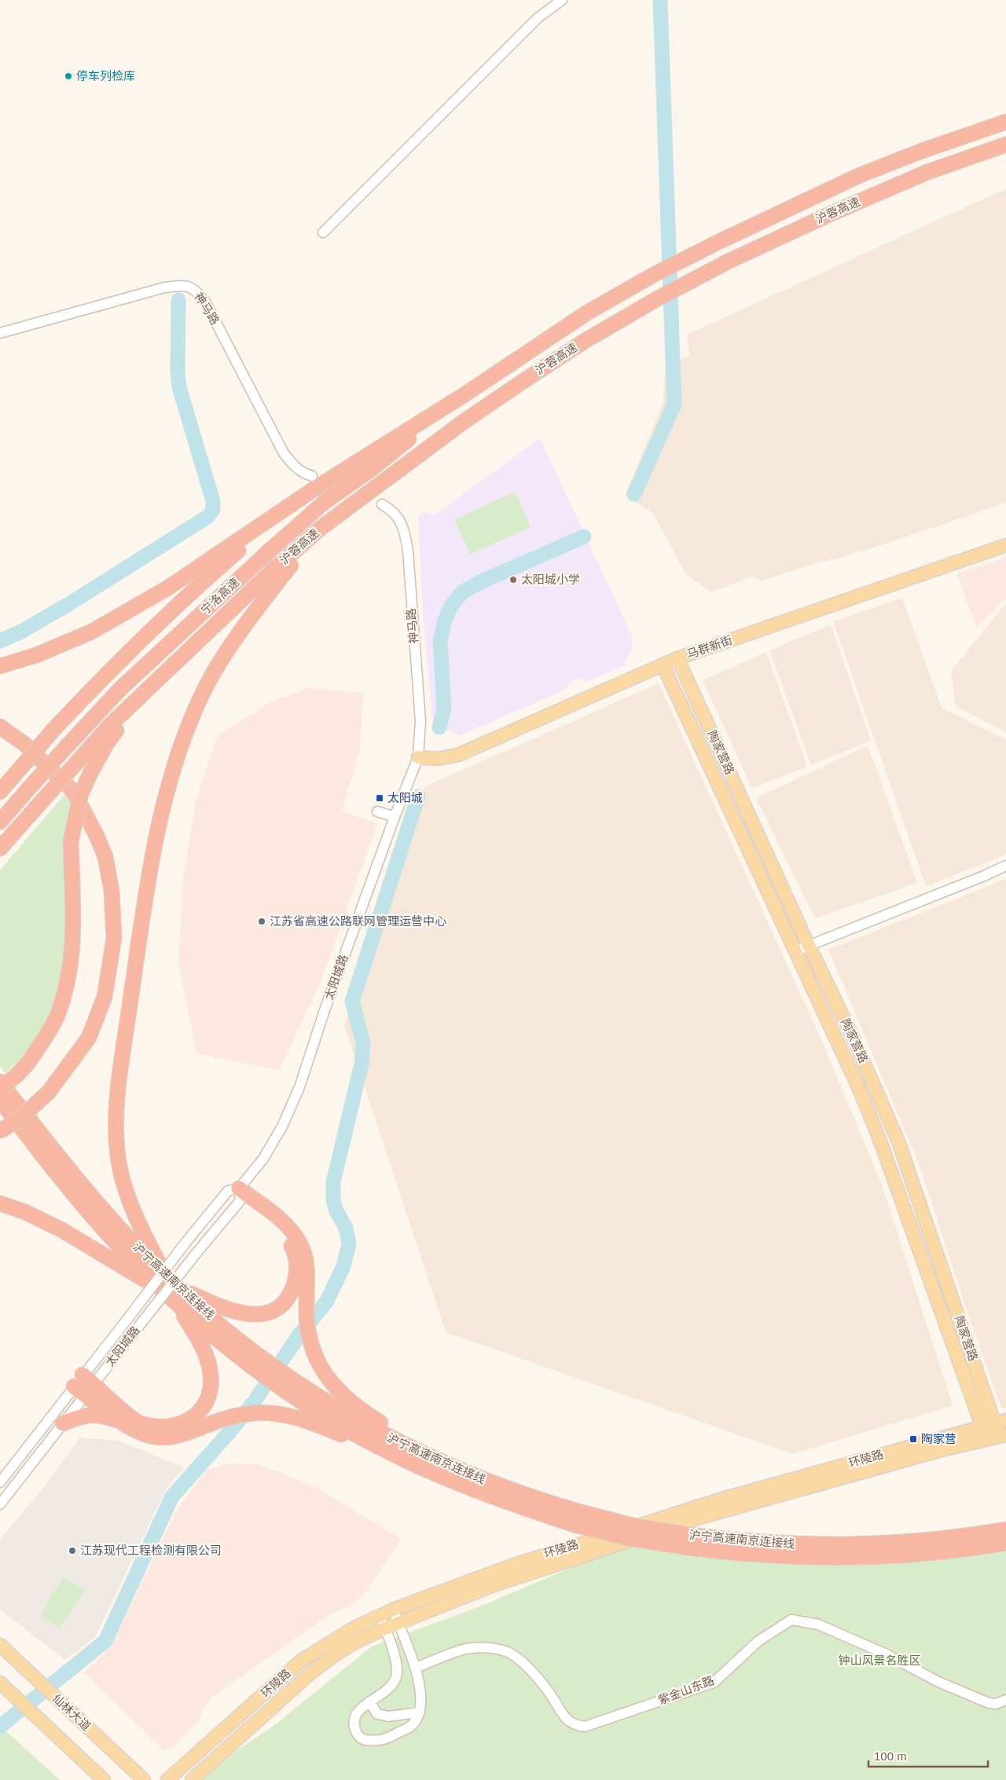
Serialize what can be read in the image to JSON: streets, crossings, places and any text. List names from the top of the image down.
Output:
{
  "streets": {
    "highway": ["沪蓉高速", "宁洛高速", "沪宁高速南京连接线"],
    "main road": [
      "马群新街",
      "陶家营路",
      "环陵路",
      "仙林大道"
    ],
    "street": ["神马路", "太阳城路", "紫金山东路"]
  },
  "crossings": [
    ["沪蓉高速", "宁洛高速"],
    ["神马路", "马群新街"],
    ["神马路", "太阳城路"],
    ["马群新街", "陶家营路"],
    ["马群新街", "太阳城路"],
    ["陶家营路", "环陵路"]
  ],
  "parks": ["钟山风景名胜区"],
  "places": {
    "other": [
      "停车列检库",
      "太阳城小学",
      "江苏省高速公路联网管理运营中心",
      "江苏现代工程检测有限公司"
    ],
    "transit": ["太阳城", "陶家营"]
  },
  "scale_bar": "100 m"
}
